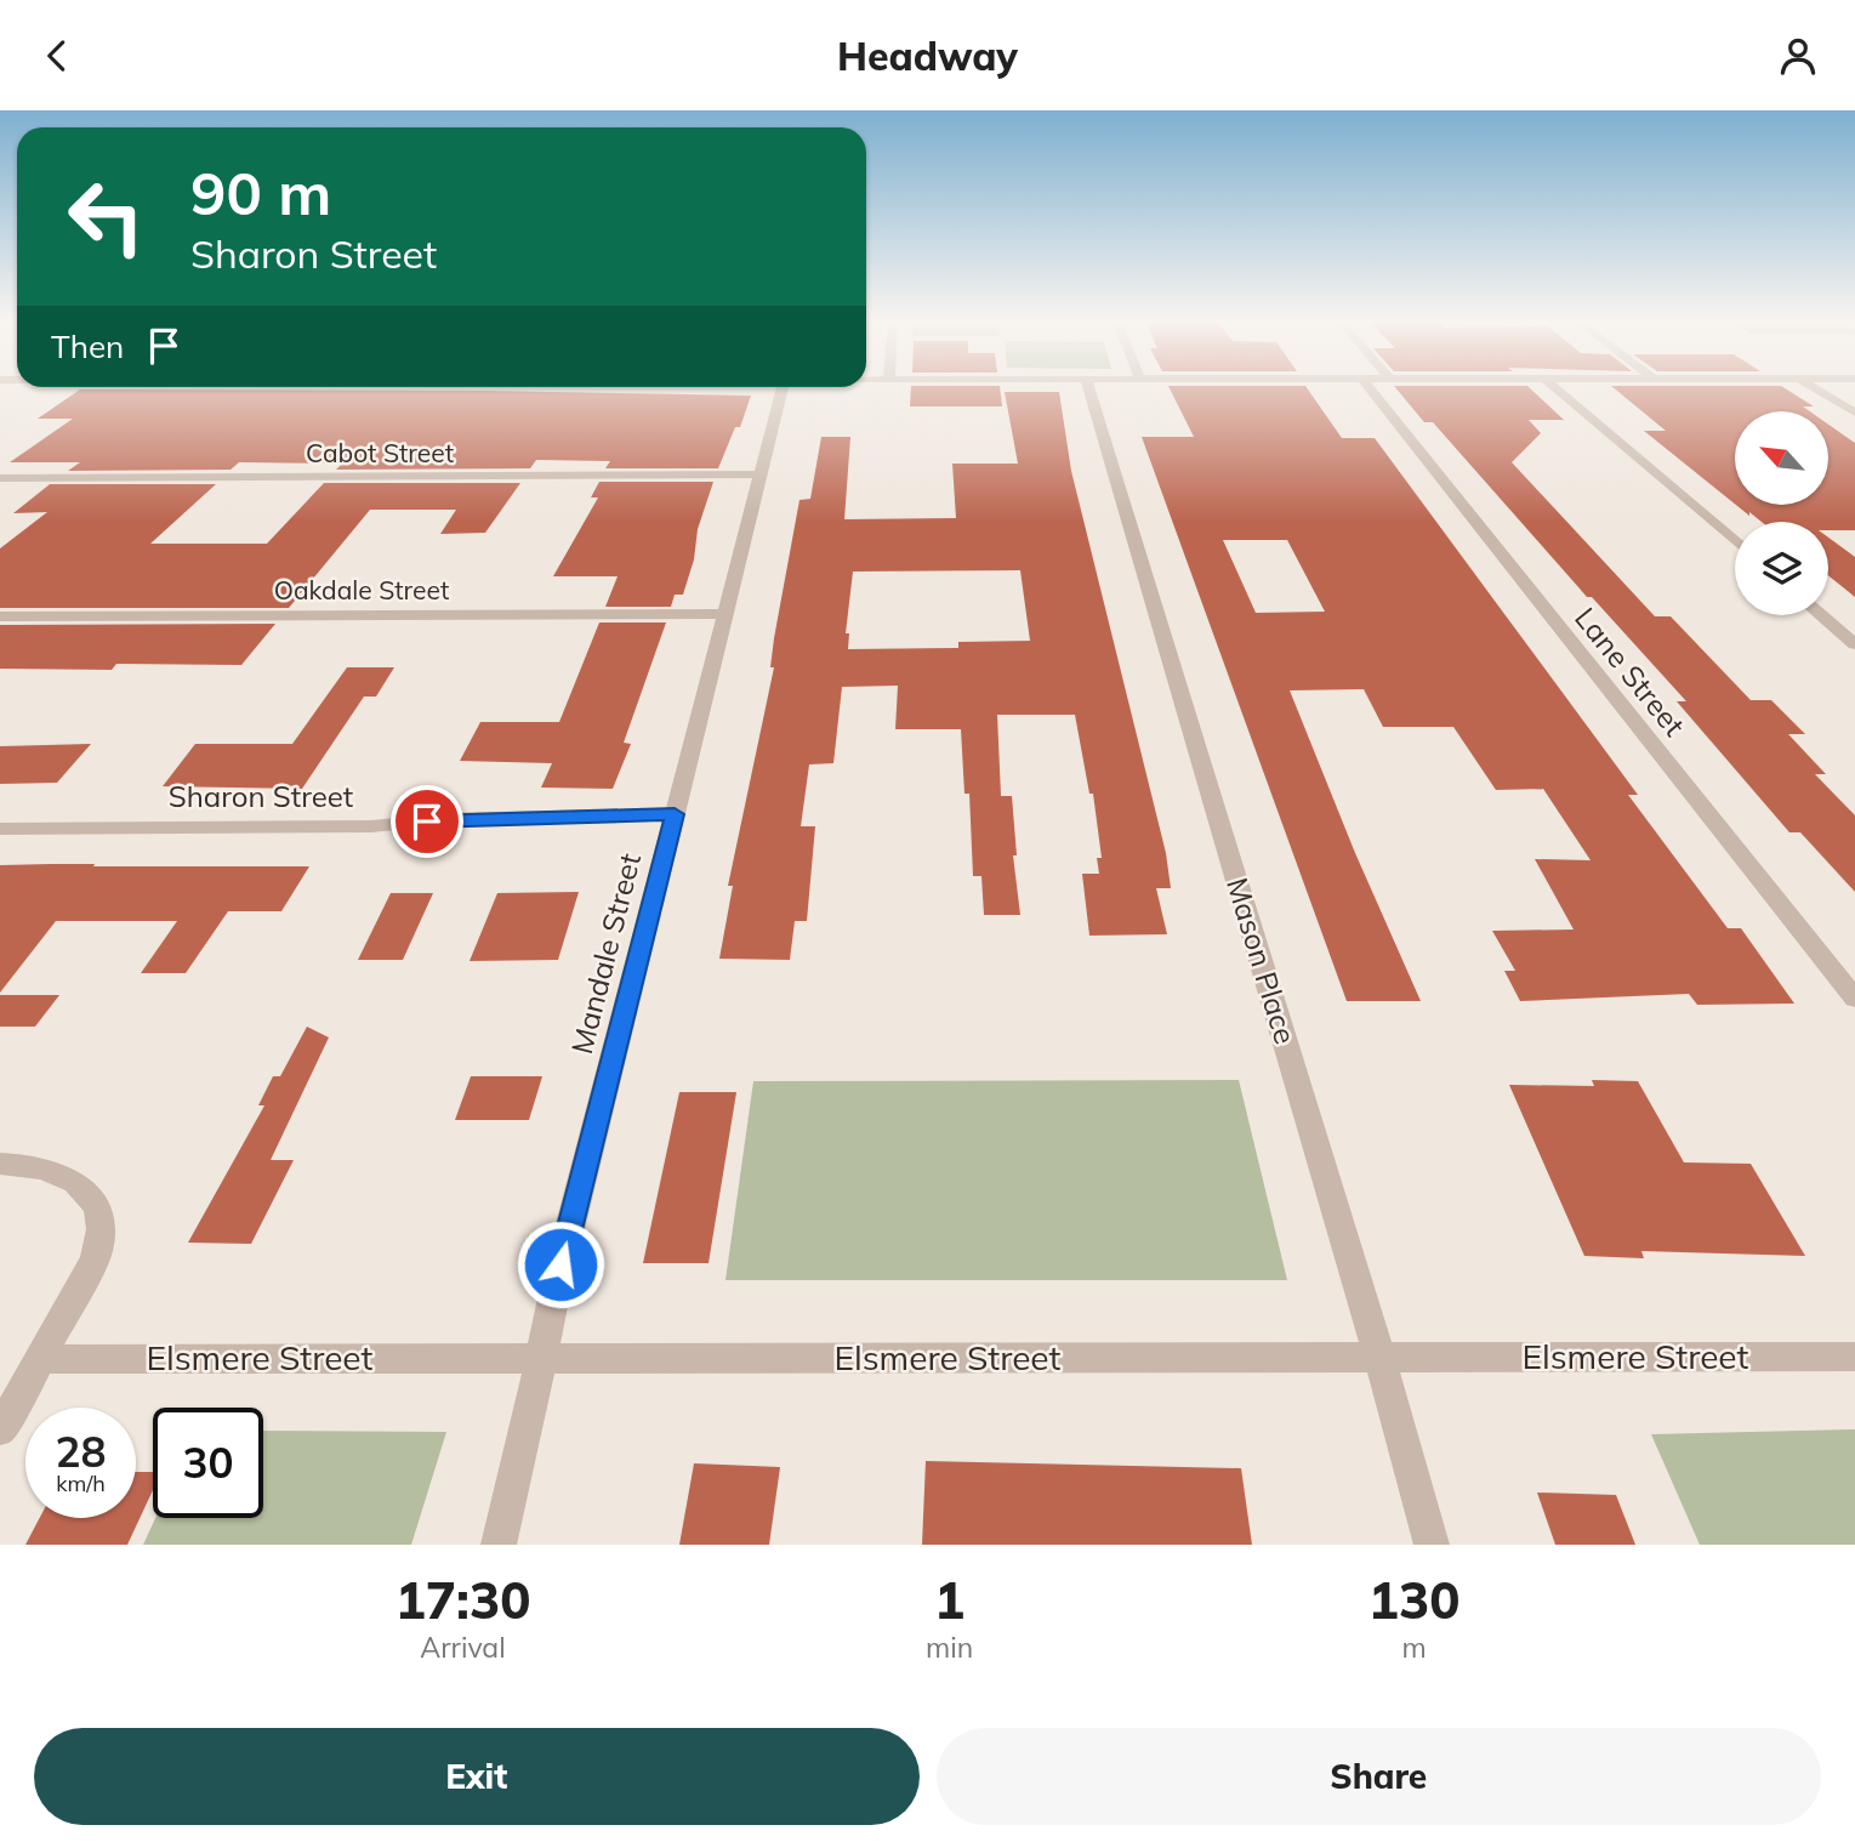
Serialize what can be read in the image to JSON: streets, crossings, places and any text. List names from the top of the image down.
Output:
{
  "streets": {
    "street": [
      "Cabot Street",
      "Oakdale Street",
      "Lane Street",
      "Sharon Street",
      "Mandale Street",
      "Mason Place",
      "Elsmere Street"
    ]
  },
  "crossings": [
    ["Cabot Street", "Mandale Street"],
    ["Oakdale Street", "Mandale Street"],
    ["Sharon Street", "Mandale Street"],
    ["Mandale Street", "Elsmere Street"],
    ["Mason Place", "Elsmere Street"]
  ],
  "north": "top left",
  "page": {
    "header": "Headway",
    "turn": ["90 m", "Sharon Street"],
    "then": "Then",
    "speed": "28 km/h",
    "limit": "30",
    "eta": [
      "17:30",
      "Arrival",
      "1",
      "min",
      "130",
      "m"
    ],
    "buttons": ["Exit", "Share"]
  }
}
